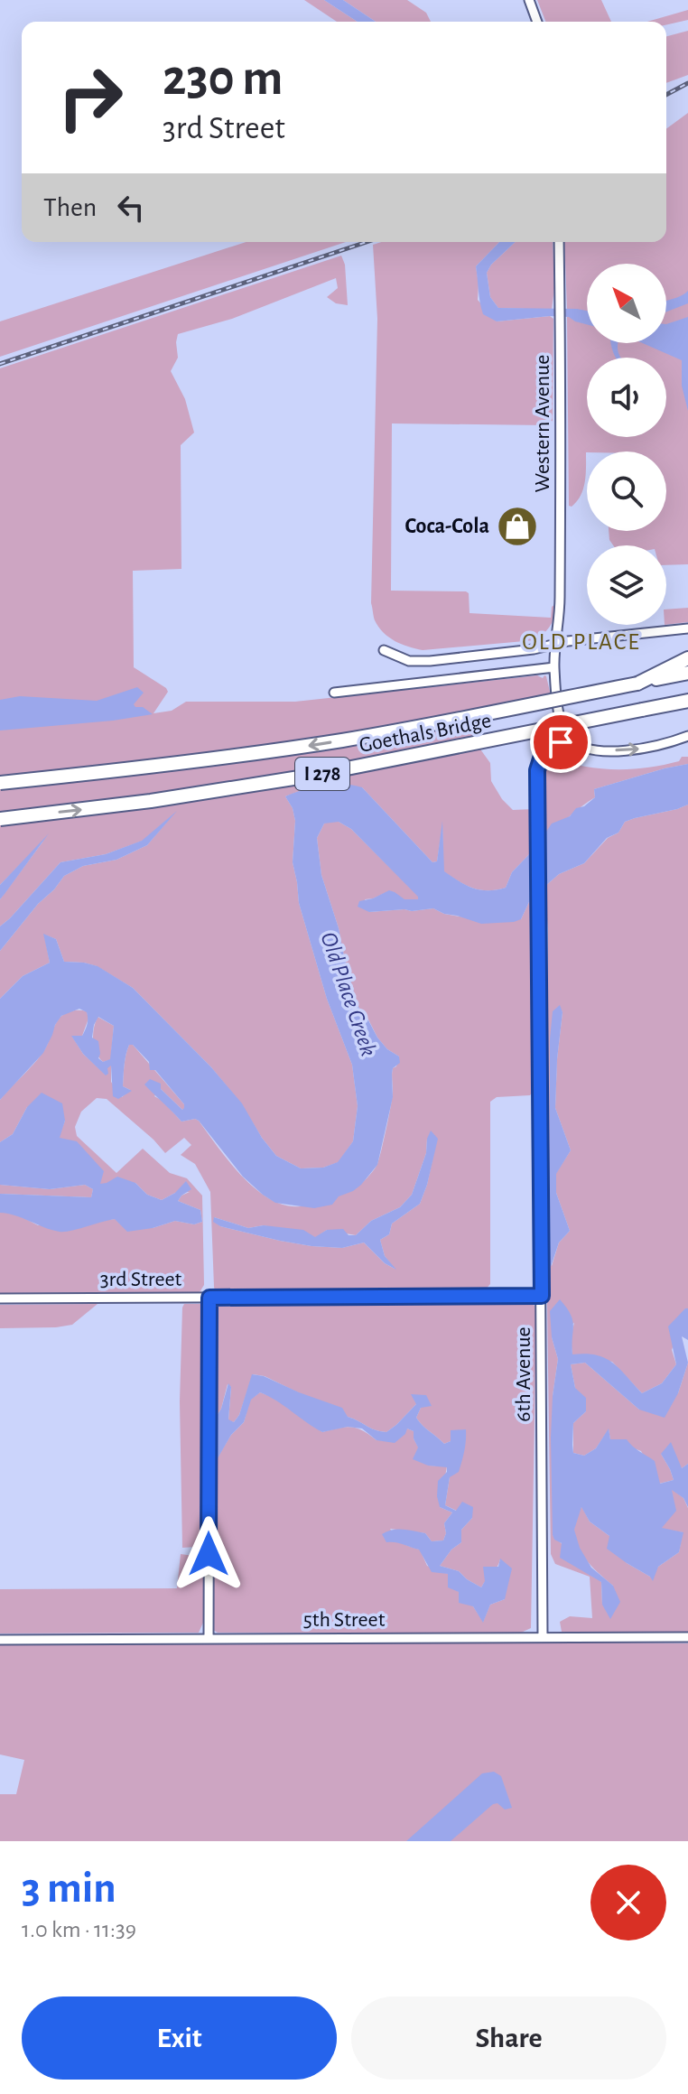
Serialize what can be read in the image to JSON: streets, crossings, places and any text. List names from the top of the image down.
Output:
{
  "streets": {
    "highway": ["Goethals Bridge", "I 278"],
    "street": [
      "Western Avenue",
      "3rd Street",
      "6th Avenue",
      "5th Street"
    ]
  },
  "crossings": [
    ["Western Avenue", "6th Avenue"],
    ["Goethals Bridge", "I 278"],
    ["3rd Street", "6th Avenue"],
    ["6th Avenue", "5th Street"]
  ],
  "districts": ["OLD PLACE"],
  "water": ["Old Place Creek"],
  "places": {
    "shop": ["Coca-Cola"]
  },
  "north": "top left",
  "page": {
    "turn": ["230 m", "3rd Street"],
    "then": "Then",
    "heading": ["3 min", "1.0 km · 11:39"],
    "buttons": ["Exit", "Share"]
  }
}
